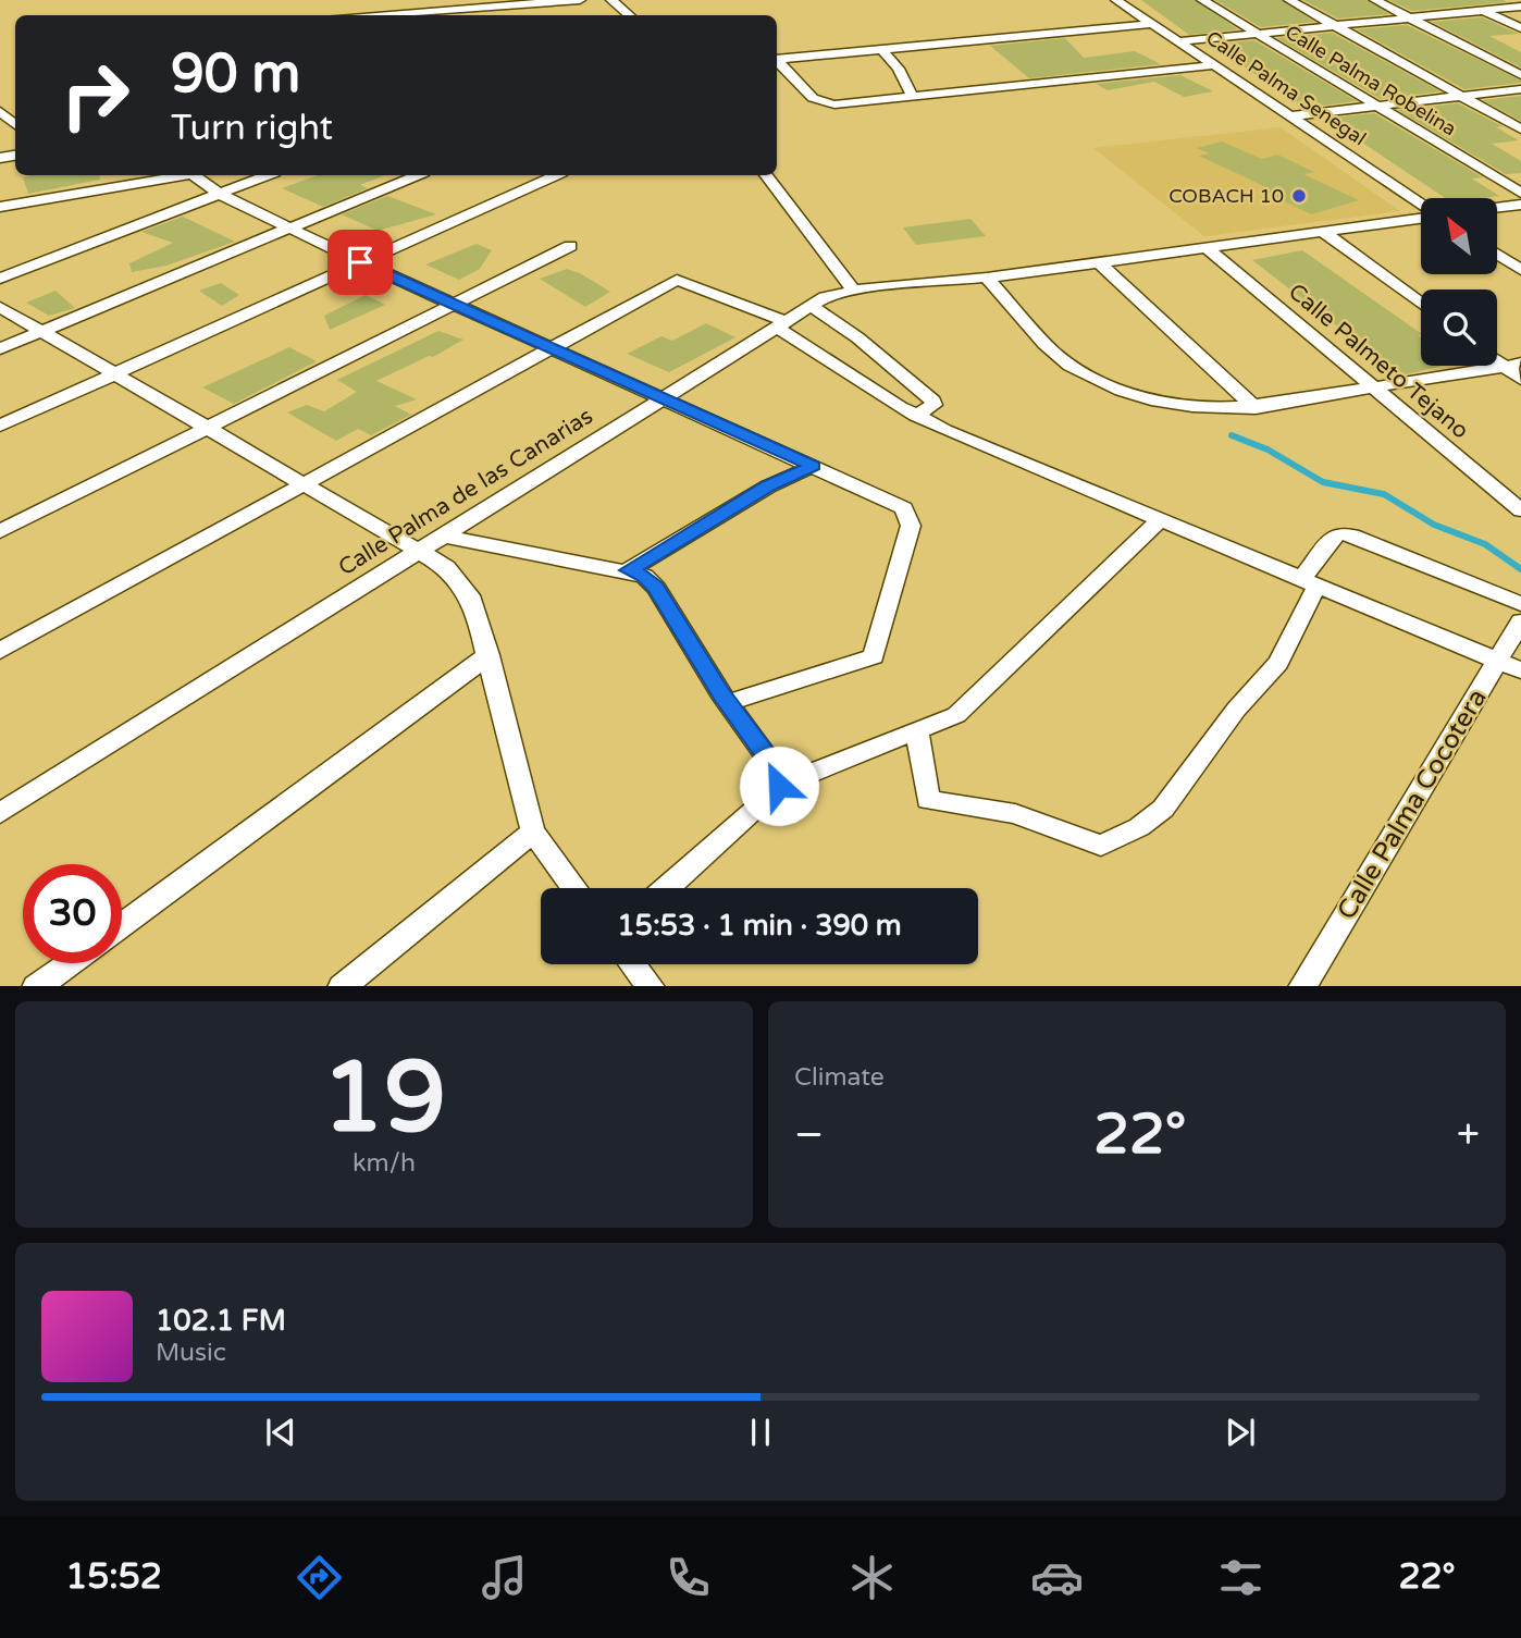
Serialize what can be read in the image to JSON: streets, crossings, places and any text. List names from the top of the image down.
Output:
{
  "streets": {
    "street": [
      "Calle Palma Robelina",
      "Calle Palma Senegal",
      "Calle Palmeto Tejano",
      "Calle Palma de las Canarias",
      "Calle Palma Cocotera"
    ]
  },
  "crossings": [
    ["Calle Palmeto Tejano", "Calle Palma de las Canarias"]
  ],
  "places": ["COBACH 10"],
  "north": "top left",
  "page": {
    "turn": ["90 m", "Turn right"],
    "limit": "30",
    "trip": "15:53 · 1 min · 390 m",
    "tile": [
      ["19", "km/h"],
      "Climate"
    ],
    "heat": ["−", "22°", "+"],
    "song": ["102.1 FM", "Music"],
    "tabs": ["15:52", "22°"]
  }
}
